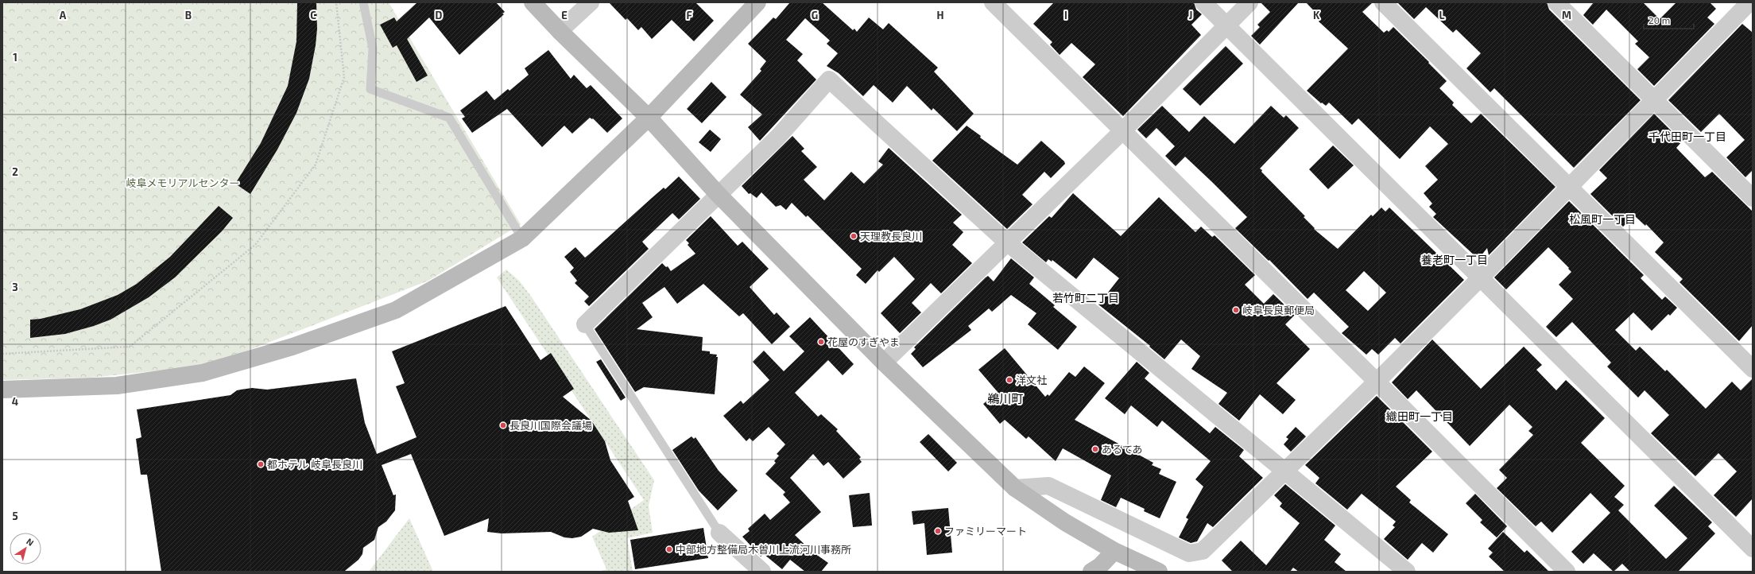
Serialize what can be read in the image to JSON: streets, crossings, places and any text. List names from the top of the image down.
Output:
{
  "districts": [
    "千代田町一丁目",
    "松風町一丁目",
    "養老町一丁目",
    "若竹町二丁目",
    "鵜川町",
    "織田町一丁目"
  ],
  "parks": ["岐阜メモリアルセンター"],
  "places": [
    "天理教長良川",
    "岐阜長良郵便局",
    "花屋のすぎやま",
    "洋文社",
    "長良川国際会議場",
    "あるてあ",
    "都ホテル 岐阜長良川",
    "ファミリーマート",
    "中部地方整備局木曽川上流河川事務所"
  ],
  "scale_bar": "20 m",
  "north": "top right",
  "grid": {
    "columns": [
      "A",
      "B",
      "C",
      "D",
      "E",
      "F",
      "G",
      "H",
      "I",
      "J",
      "K",
      "L",
      "M"
    ],
    "rows": [
      "1",
      "2",
      "3",
      "4",
      "5"
    ]
  }
}
